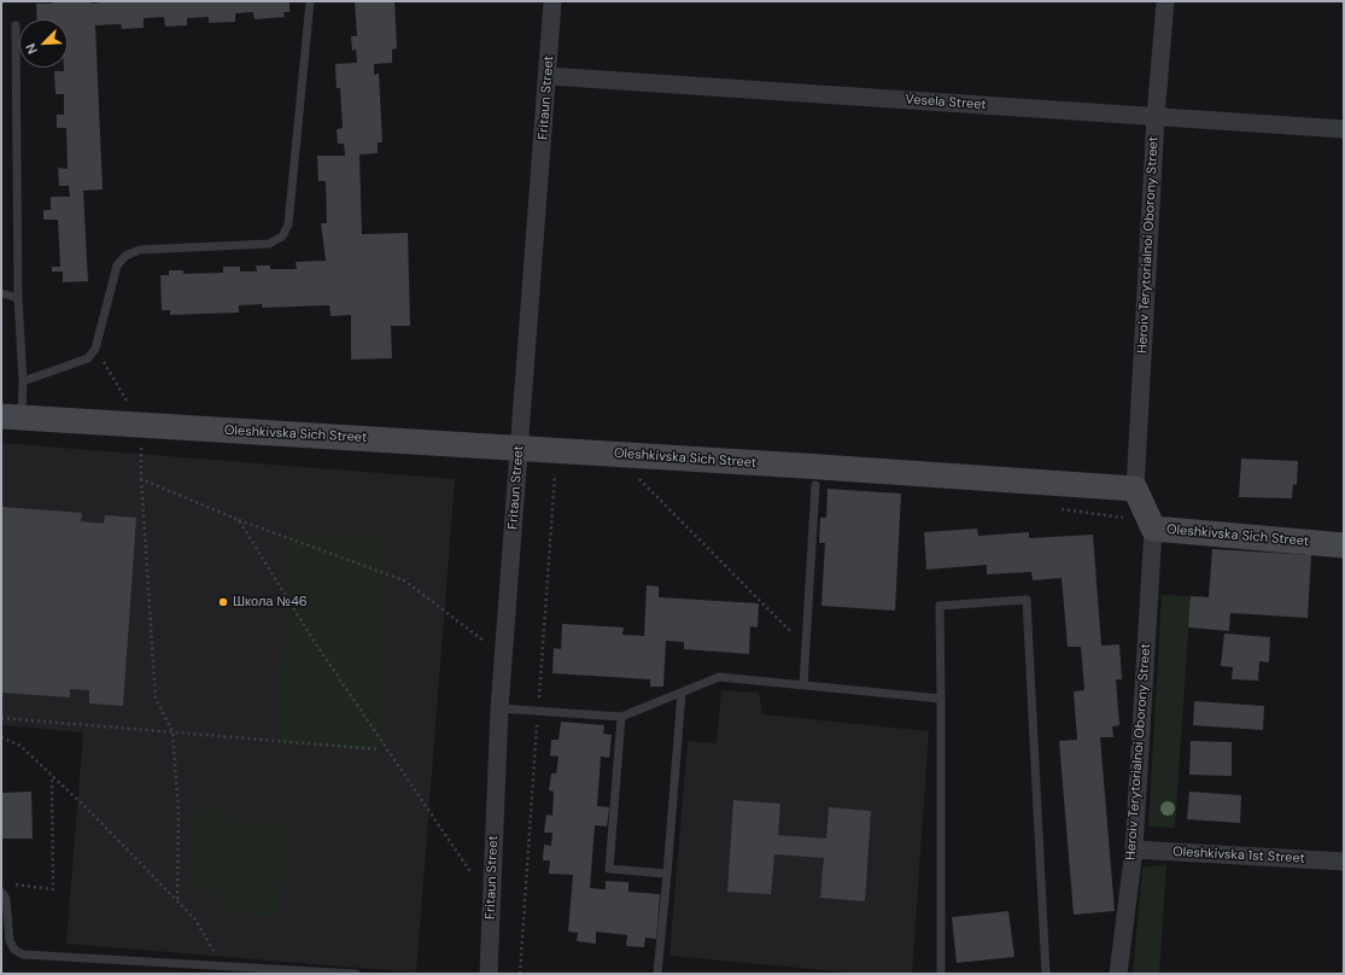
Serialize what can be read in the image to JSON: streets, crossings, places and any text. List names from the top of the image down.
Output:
{
  "streets": {
    "street": [
      "Fritaun Street",
      "Vesela Street",
      "Heroiv Terytorialnoi Oborony Street",
      "Oleshkivska Sich Street",
      "Oleshkivska 1st Street"
    ]
  },
  "crossings": [
    ["Fritaun Street", "Vesela Street"],
    ["Fritaun Street", "Oleshkivska Sich Street"],
    ["Vesela Street", "Heroiv Terytorialnoi Oborony Street"],
    ["Heroiv Terytorialnoi Oborony Street", "Oleshkivska Sich Street"],
    ["Heroiv Terytorialnoi Oborony Street", "Oleshkivska 1st Street"]
  ],
  "places": ["Школа №46"],
  "north": "bottom left"
}
